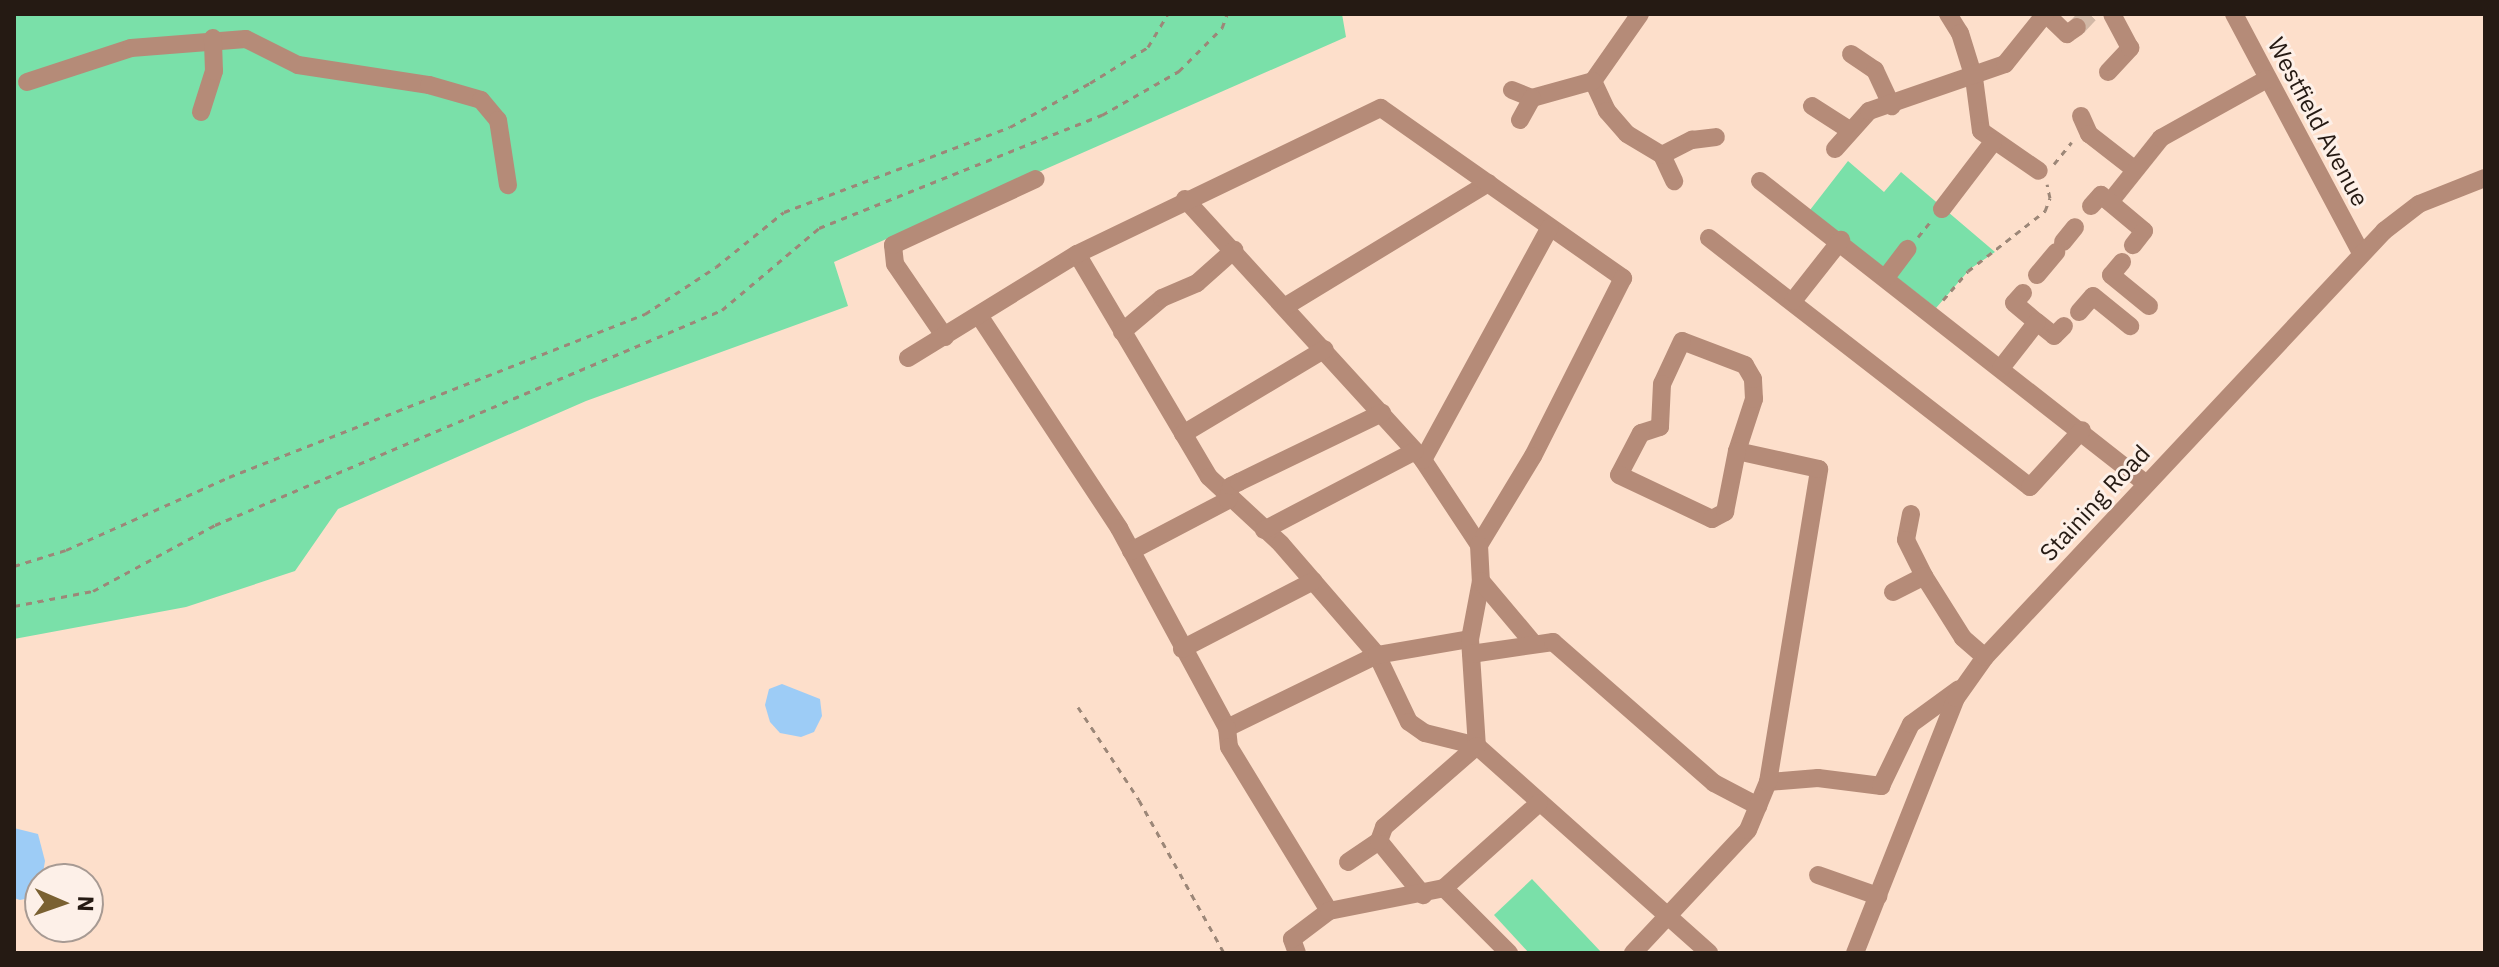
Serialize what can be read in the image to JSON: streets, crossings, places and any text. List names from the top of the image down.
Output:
{
  "streets": {
    "street": ["Westfield Avenue", "Staining Road"]
  },
  "crossings": [
    ["Westfield Avenue", "Staining Road"]
  ],
  "north": "right"
}
